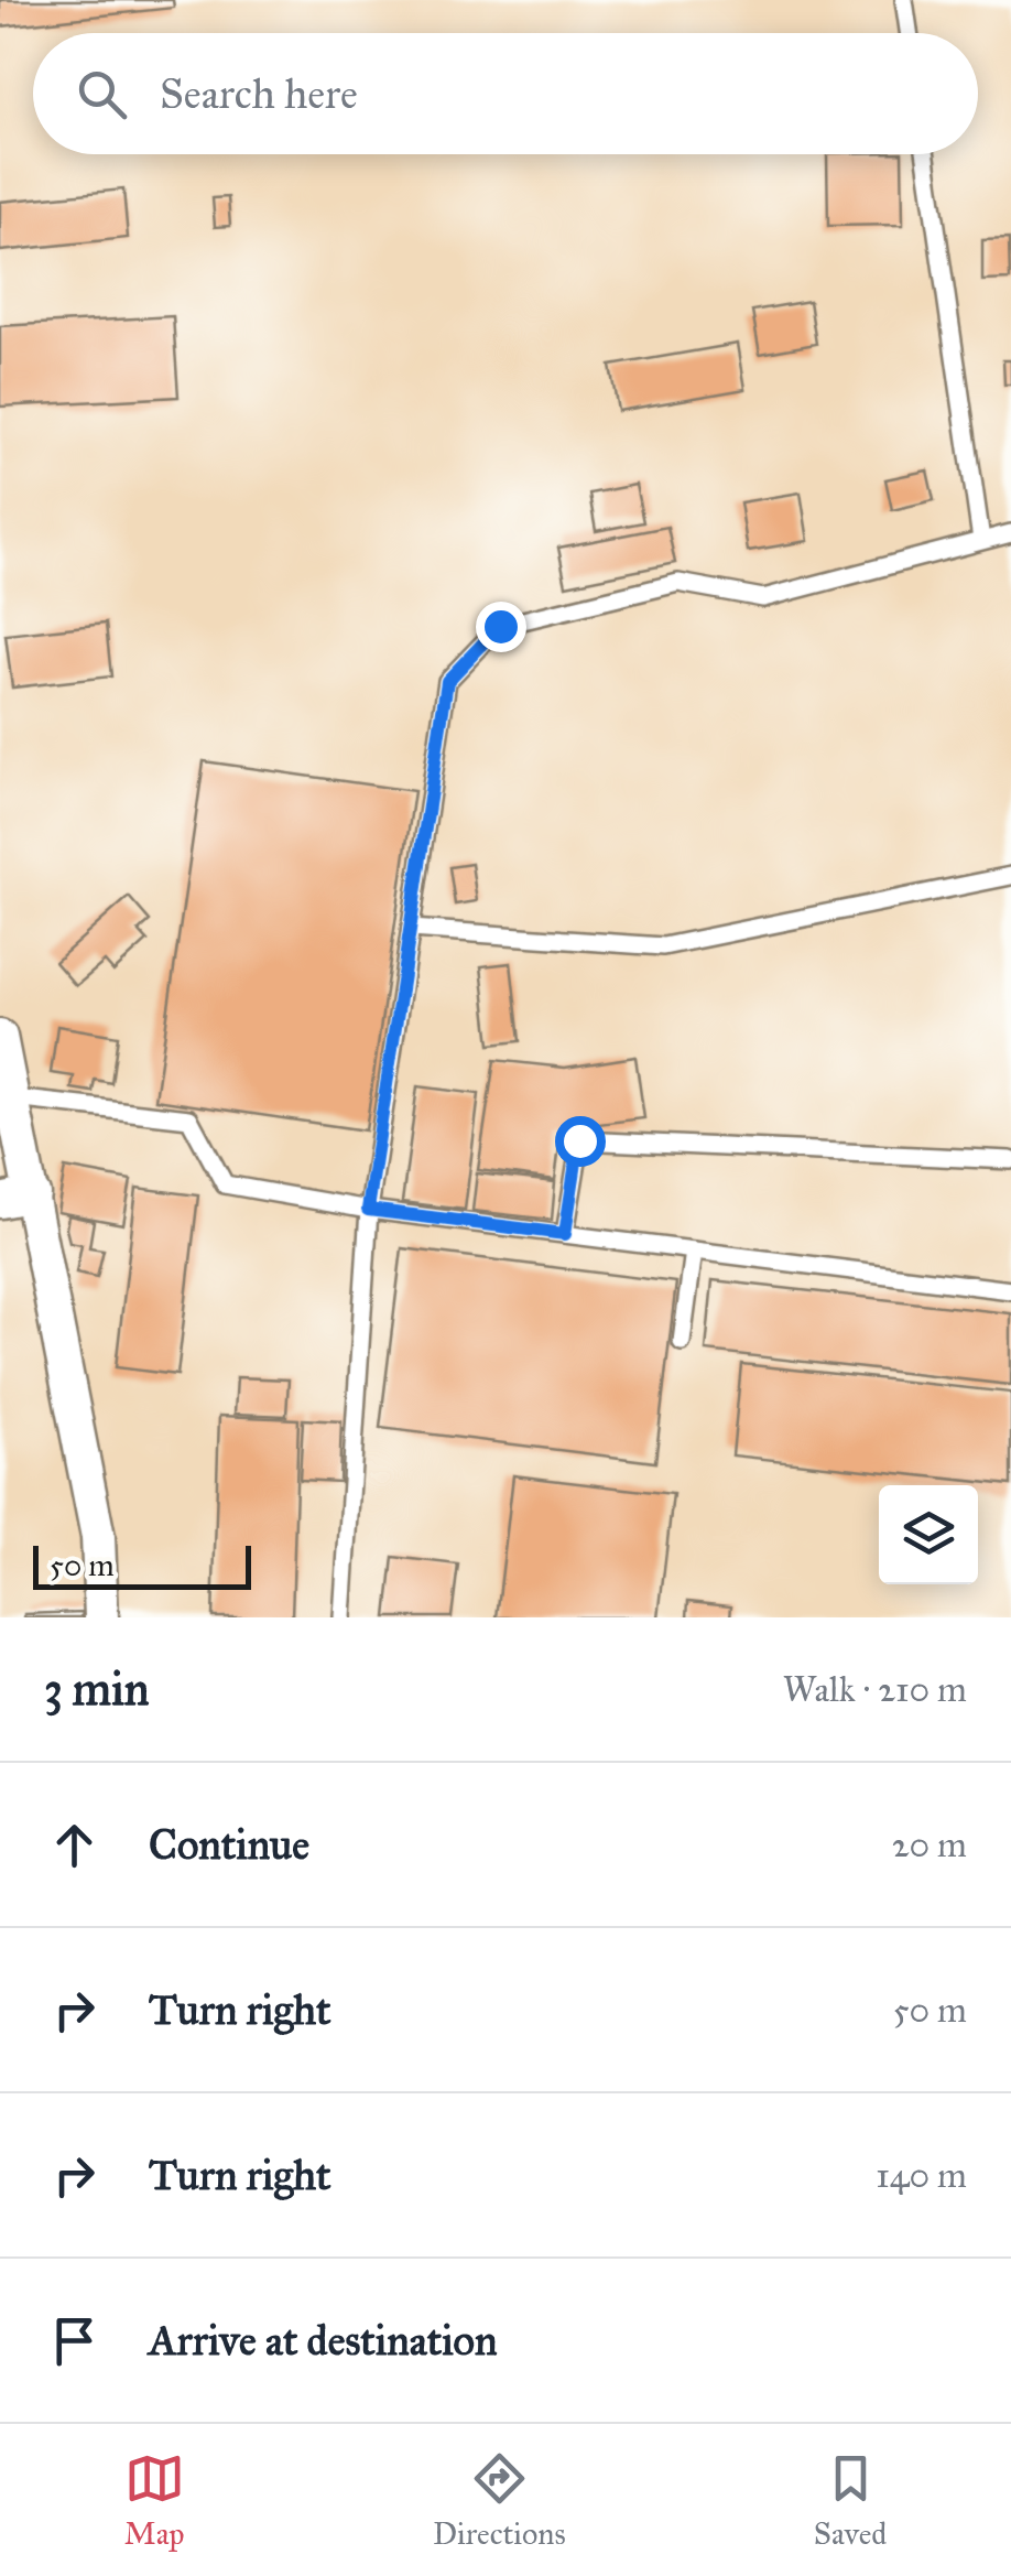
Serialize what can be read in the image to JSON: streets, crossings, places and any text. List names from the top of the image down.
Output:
{
  "scale_bar": "50 m",
  "page": {
    "search": "Search here",
    "scale": "50 m",
    "heading": ["3 min", "Walk · 210 m"],
    "list": [
      ["Continue", "20 m"],
      ["Turn right", "50 m"],
      ["Turn right", "140 m"],
      "Arrive at destination"
    ],
    "nav": ["Map", "Directions", "Saved"]
  }
}
